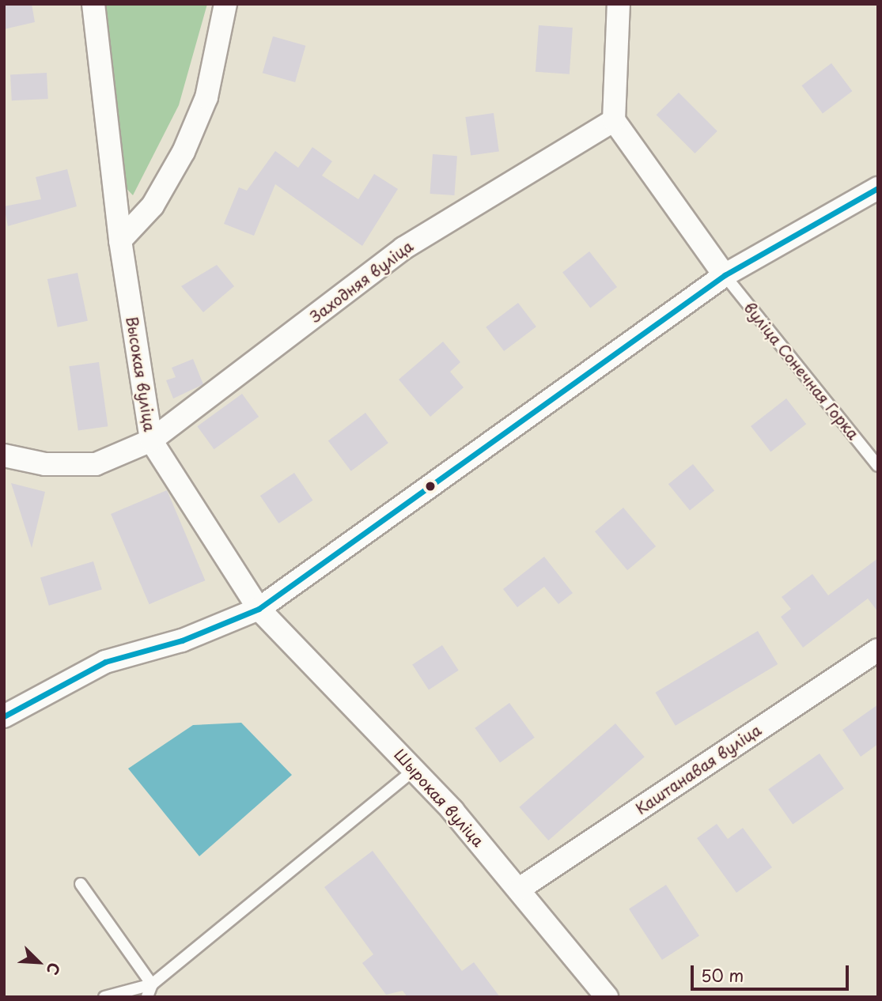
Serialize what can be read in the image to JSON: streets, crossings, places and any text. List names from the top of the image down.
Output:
{
  "streets": {
    "street": [
      "Заходняя вуліца",
      "Высокая вуліца",
      "Каштанавая вуліца",
      "Шырокая вуліца"
    ],
    "lane": ["вуліца Сонечная Горка"]
  },
  "crossings": [
    ["Заходняя вуліца", "Высокая вуліца"],
    ["Высокая вуліца", "Шырокая вуліца"],
    ["Каштанавая вуліца", "Шырокая вуліца"]
  ],
  "scale_bar": "50 m",
  "north": "bottom right"
}
